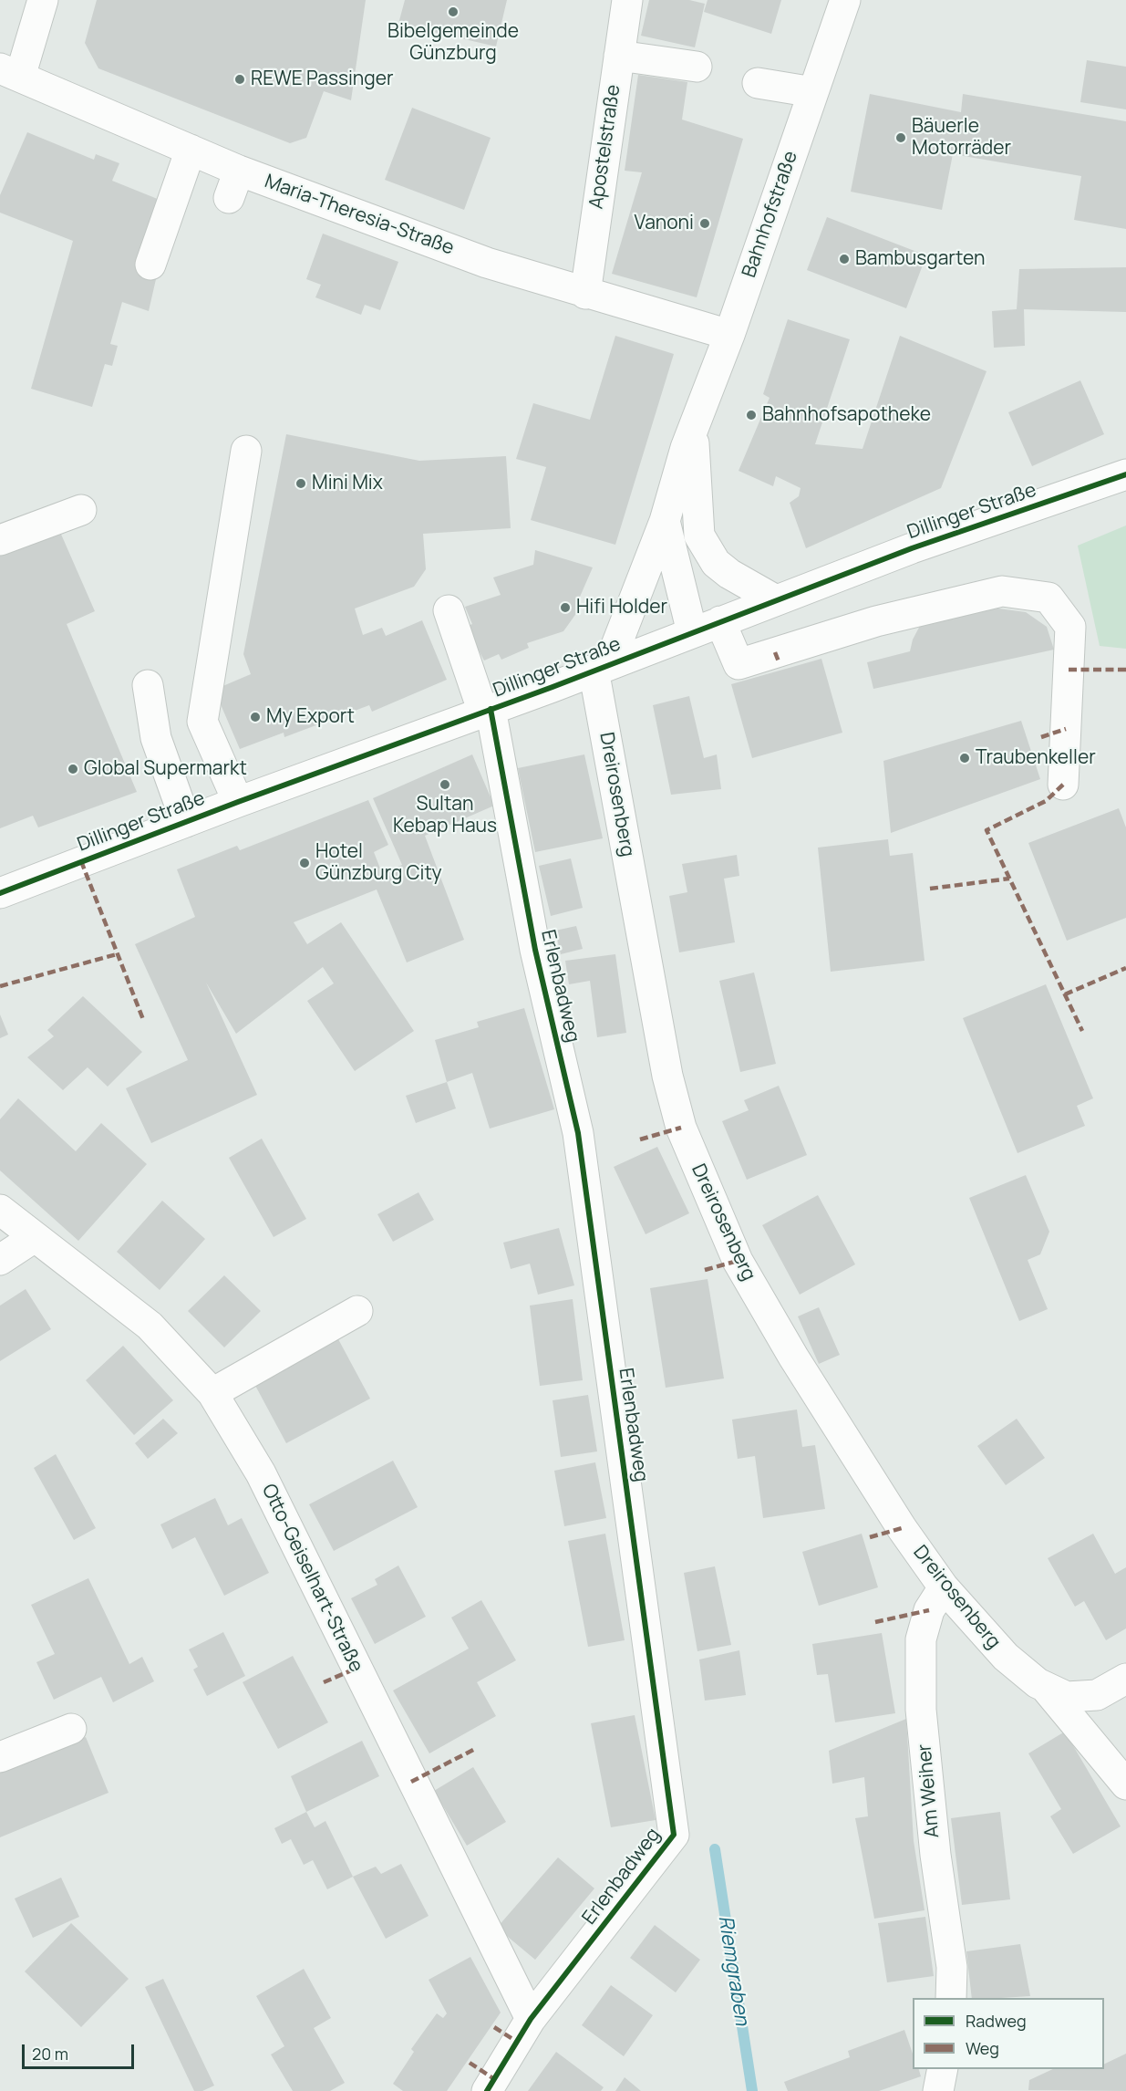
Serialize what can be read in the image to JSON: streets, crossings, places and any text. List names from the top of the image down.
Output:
{
  "streets": {
    "street": [
      "Apostelstraße",
      "Bahnhofstraße",
      "Maria-Theresia-Straße",
      "Dillinger Straße",
      "Dreirosenberg",
      "Erlenbadweg",
      "Otto-Geiselhart-Straße",
      "Am Weiher"
    ]
  },
  "crossings": [
    ["Apostelstraße", "Maria-Theresia-Straße"],
    ["Bahnhofstraße", "Maria-Theresia-Straße"],
    ["Bahnhofstraße", "Dillinger Straße"],
    ["Bahnhofstraße", "Dreirosenberg"],
    ["Dillinger Straße", "Dreirosenberg"],
    ["Dillinger Straße", "Erlenbadweg"],
    ["Dreirosenberg", "Am Weiher"],
    ["Erlenbadweg", "Otto-Geiselhart-Straße"]
  ],
  "water": ["Riemgraben"],
  "places": [
    "Bibelgemeinde Günzburg",
    "REWE Passinger",
    "Bäuerle Motorräder",
    "Vanoni",
    "Bambusgarten",
    "Bahnhofsapotheke",
    "Mini Mix",
    "Hifi Holder",
    "My Export",
    "Traubenkeller",
    "Global Supermarkt",
    "Sultan Kebap Haus",
    "Hotel Günzburg City"
  ],
  "legend": ["Radweg", "Weg"],
  "scale_bar": "20 m"
}
